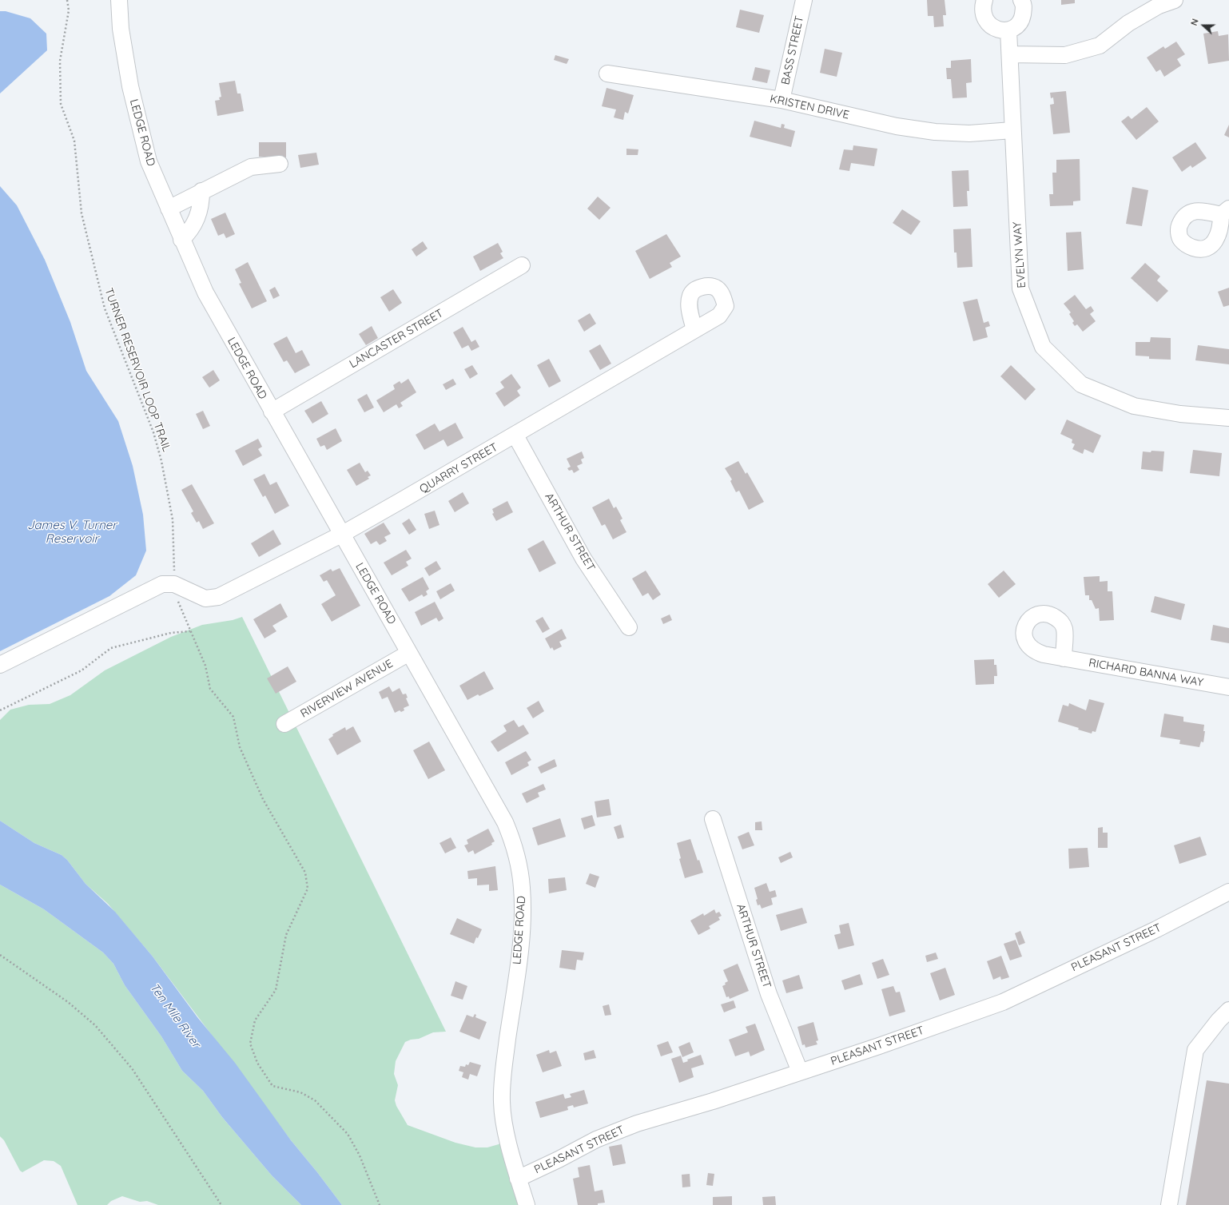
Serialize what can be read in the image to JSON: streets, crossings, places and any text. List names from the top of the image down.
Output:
{
  "streets": {
    "street": [
      "BASS STREET",
      "KRISTEN DRIVE",
      "LEDGE ROAD",
      "EVELYN WAY",
      "LANCASTER STREET",
      "QUARRY STREET",
      "ARTHUR STREET",
      "RICHARD BANNA WAY",
      "RIVERVIEW AVENUE",
      "PLEASANT STREET"
    ],
    "path": ["TURNER RESERVOIR LOOP TRAIL"]
  },
  "crossings": [
    ["BASS STREET", "KRISTEN DRIVE"],
    ["KRISTEN DRIVE", "EVELYN WAY"],
    ["LEDGE ROAD", "LANCASTER STREET"],
    ["LEDGE ROAD", "QUARRY STREET"],
    ["LEDGE ROAD", "RIVERVIEW AVENUE"],
    ["LEDGE ROAD", "PLEASANT STREET"],
    ["TURNER RESERVOIR LOOP TRAIL", "QUARRY STREET"],
    ["QUARRY STREET", "ARTHUR STREET"],
    ["ARTHUR STREET", "PLEASANT STREET"]
  ],
  "water": ["James V. Turner Reservoir", "Ten Mile River"],
  "north": "left"
}
